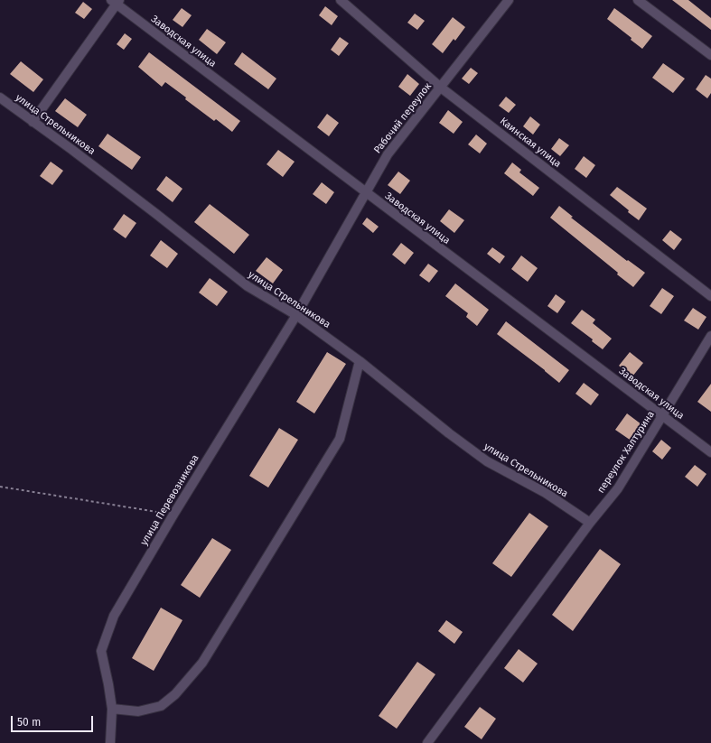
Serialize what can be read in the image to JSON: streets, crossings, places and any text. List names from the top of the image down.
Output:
{
  "streets": {
    "street": [
      "Заводская улица",
      "Рабочий переулок",
      "улица Стрельникова",
      "Каинская улица",
      "переулок Халтурина",
      "улица Перевозникова"
    ]
  },
  "crossings": [
    ["Заводская улица", "Рабочий переулок"],
    ["Заводская улица", "переулок Халтурина"],
    ["Рабочий переулок", "улица Стрельникова"],
    ["Рабочий переулок", "Каинская улица"],
    ["Рабочий переулок", "улица Перевозникова"],
    ["улица Стрельникова", "переулок Халтурина"],
    ["улица Стрельникова", "улица Перевозникова"]
  ],
  "scale_bar": "50 m"
}
